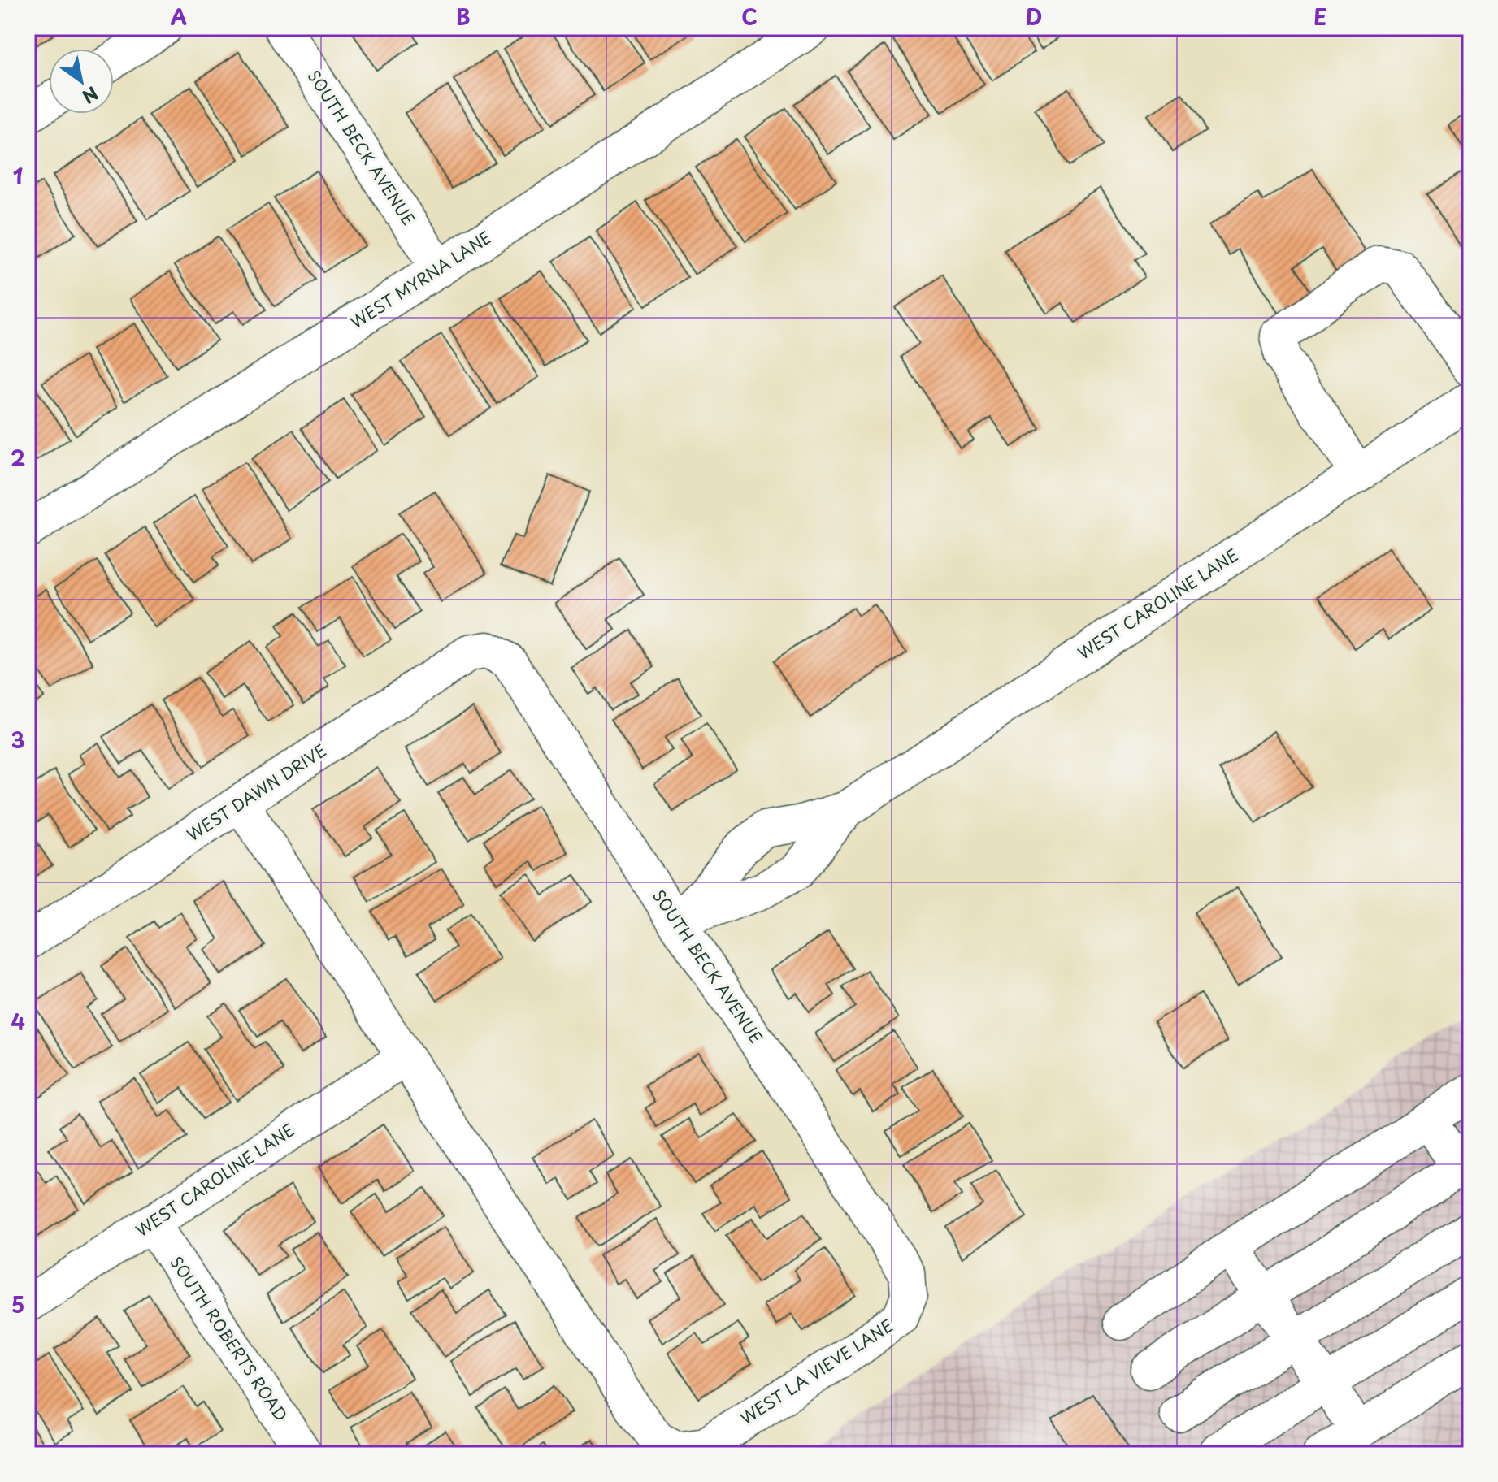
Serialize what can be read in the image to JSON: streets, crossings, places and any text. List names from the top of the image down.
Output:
{
  "streets": {
    "street": [
      "SOUTH BECK AVENUE",
      "WEST MYRNA LANE",
      "WEST CAROLINE LANE",
      "WEST DAWN DRIVE",
      "SOUTH ROBERTS ROAD",
      "WEST LA VIEVE LANE"
    ]
  },
  "crossings": [
    ["SOUTH BECK AVENUE", "WEST MYRNA LANE"],
    ["SOUTH BECK AVENUE", "WEST CAROLINE LANE"],
    ["SOUTH BECK AVENUE", "WEST DAWN DRIVE"],
    ["SOUTH BECK AVENUE", "WEST LA VIEVE LANE"],
    ["WEST CAROLINE LANE", "SOUTH ROBERTS ROAD"],
    ["WEST CAROLINE LANE", "WEST LA VIEVE LANE"]
  ],
  "north": "bottom right",
  "grid": {
    "columns": [
      "A",
      "B",
      "C",
      "D",
      "E"
    ],
    "rows": [
      "1",
      "2",
      "3",
      "4",
      "5"
    ]
  }
}
